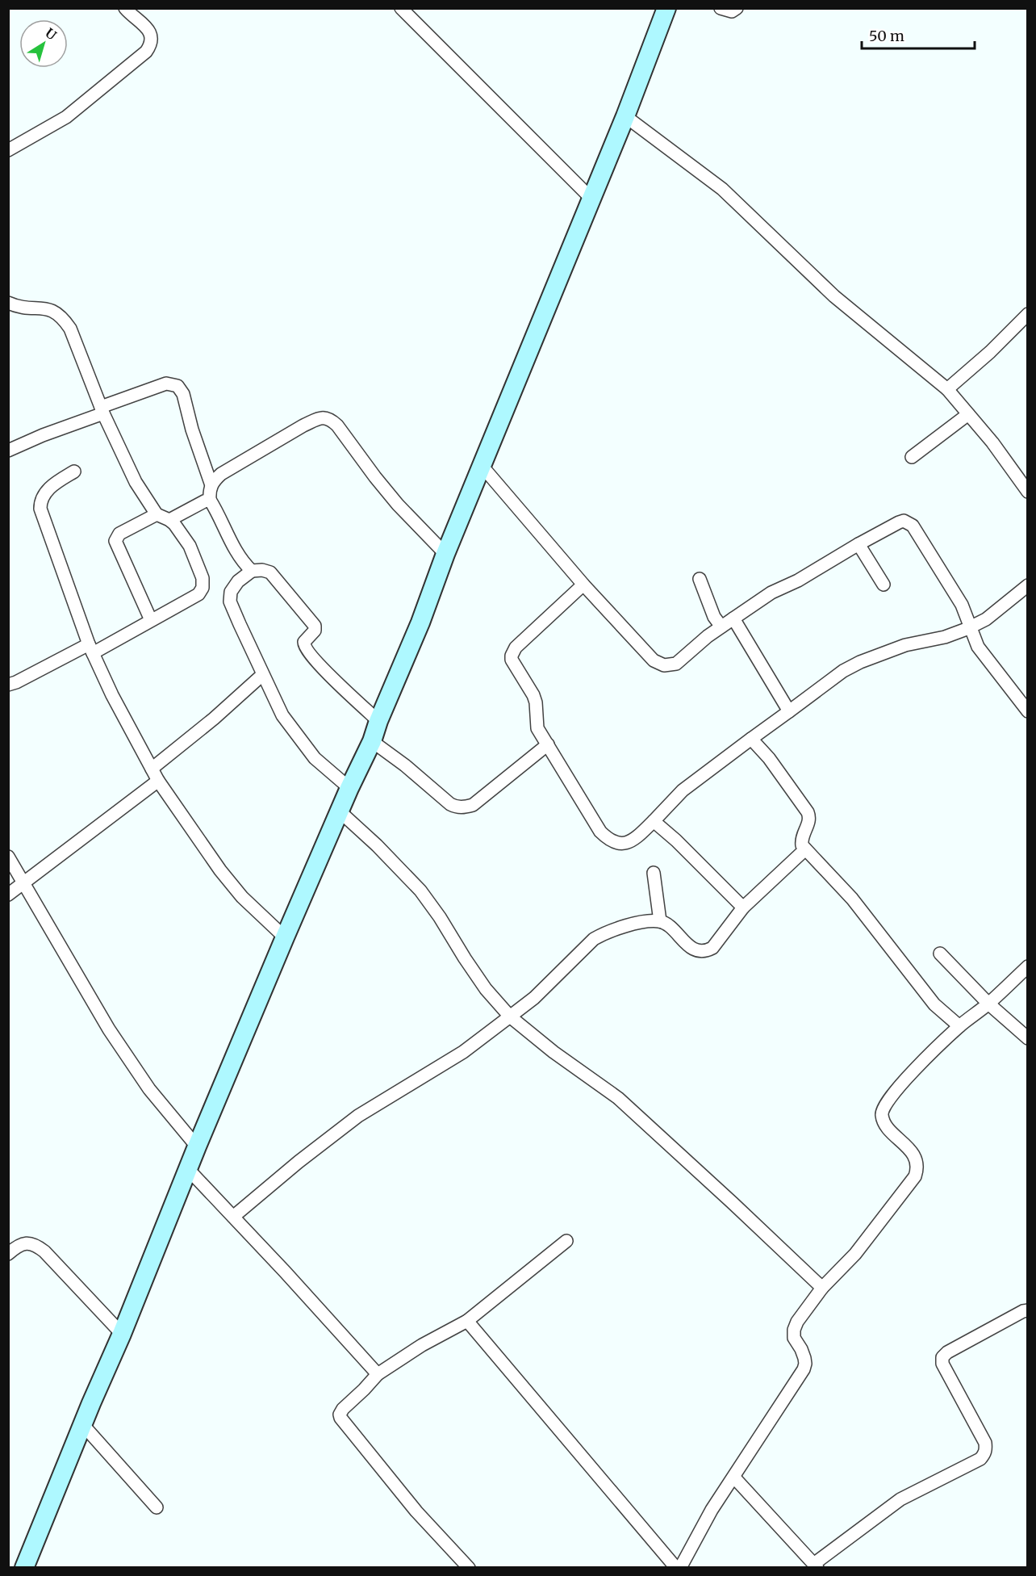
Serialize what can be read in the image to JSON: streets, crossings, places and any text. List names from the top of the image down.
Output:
{
  "scale_bar": "50 m",
  "north": "top right"
}
